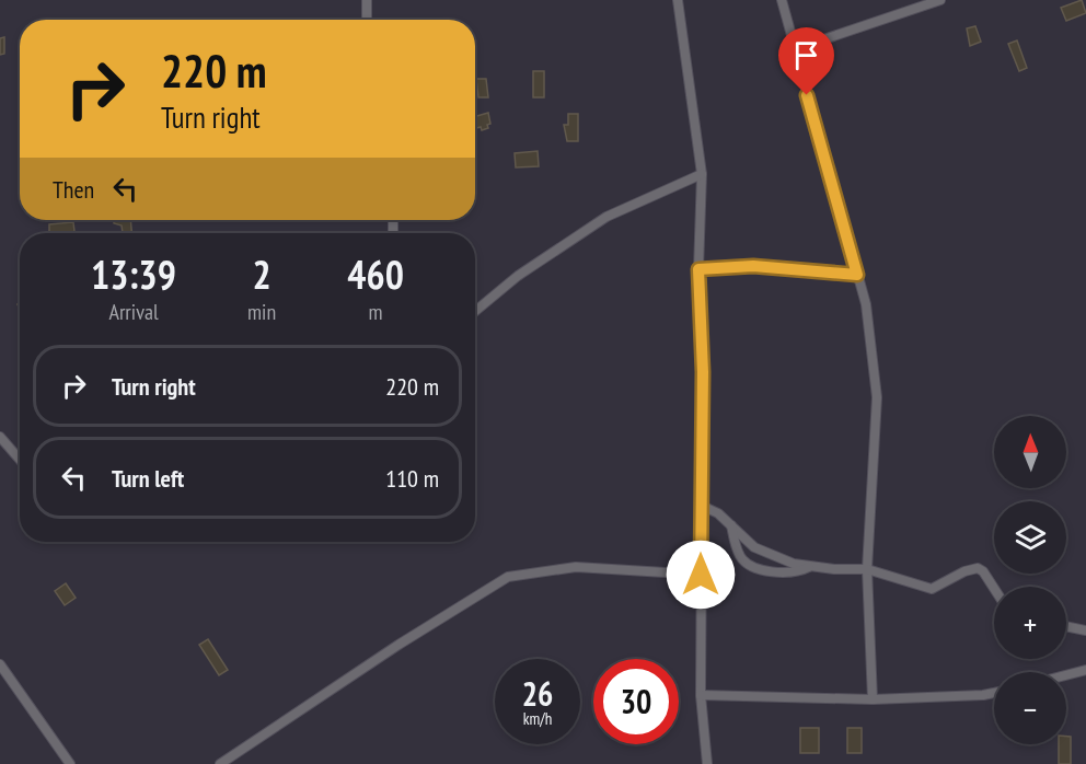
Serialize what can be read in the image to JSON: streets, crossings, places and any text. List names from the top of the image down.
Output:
{
  "north": "top",
  "page": {
    "turn": ["220 m", "Turn right"],
    "then": "Then",
    "eta": [
      "13:39",
      "Arrival",
      "2",
      "min",
      "460",
      "m"
    ],
    "list": [
      {
        "name": "Turn right",
        "value": "220 m"
      },
      {
        "name": "Turn left",
        "value": "110 m"
      }
    ],
    "map_buttons": ["+", "−"],
    "speed": "26 km/h",
    "limit": "30"
  }
}
